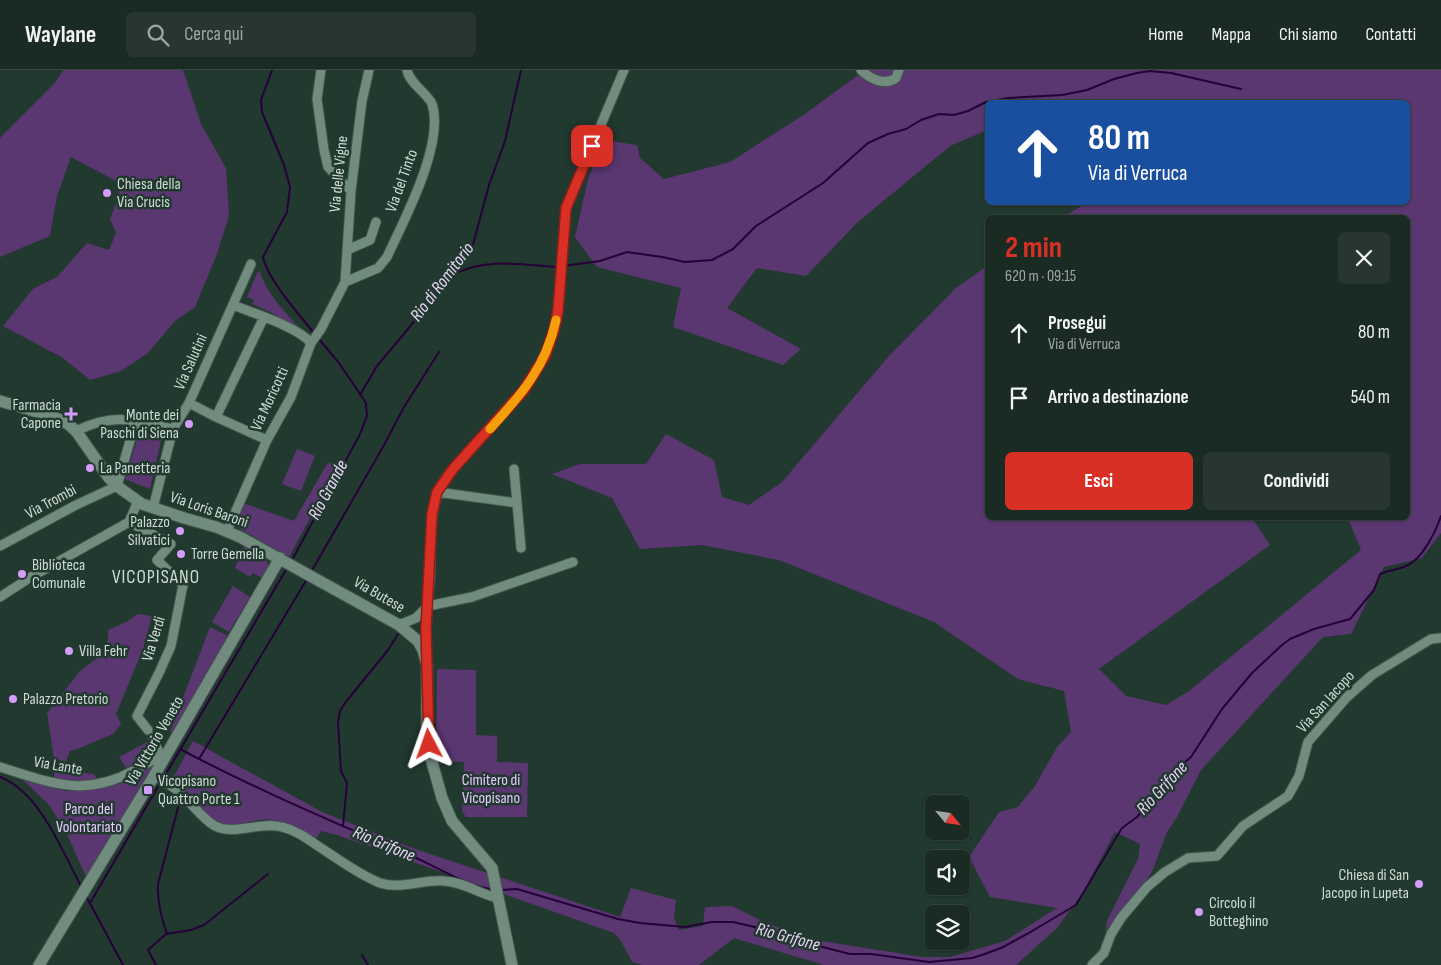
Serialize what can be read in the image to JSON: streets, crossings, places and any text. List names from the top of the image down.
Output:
{
  "streets": {
    "street": [
      "Via delle Vigne",
      "Via del Tinto",
      "Via Salutini",
      "Via Moricotti",
      "Via Trombi",
      "Via Loris Baroni",
      "Via Butese",
      "Via Verdi",
      "Via San Iacopo",
      "Via Vittorio Veneto",
      "Via Lante"
    ]
  },
  "crossings": [
    ["Via delle Vigne", "Via del Tinto"],
    ["Via delle Vigne", "Via Moricotti"],
    ["Via del Tinto", "Via Moricotti"],
    ["Via Salutini", "Via Loris Baroni"],
    ["Via Moricotti", "Via Loris Baroni"],
    ["Via Trombi", "Via Loris Baroni"],
    ["Via Loris Baroni", "Via Butese"],
    ["Via Loris Baroni", "Via Vittorio Veneto"],
    ["Via Butese", "Via Vittorio Veneto"],
    ["Via Verdi", "Via Vittorio Veneto"],
    ["Via Verdi", "Via Lante"],
    ["Via Vittorio Veneto", "Via Lante"]
  ],
  "districts": ["VICOPISANO"],
  "water": ["Rio di Romitorio", "Rio Grande", "Rio Grifone"],
  "parks": ["Cimitero di Vicopisano", "Parco del Volontariato"],
  "places": {
    "other": [
      "Chiesa della Via Crucis",
      "Monte dei Paschi di Siena",
      "La Panetteria",
      "Palazzo Silvatici",
      "Torre Gemella",
      "Biblioteca Comunale",
      "Villa Fehr",
      "Palazzo Pretorio",
      "Chiesa di San Jacopo in Lupeta",
      "Circolo il Botteghino"
    ],
    "health": ["Farmacia Capone"],
    "transit": ["Vicopisano Quattro Porte 1"]
  },
  "north": "bottom right",
  "page": {
    "header": "Waylane",
    "search": "Cerca qui",
    "nav": [
      "Home",
      "Mappa",
      "Chi siamo",
      "Contatti"
    ],
    "turn": ["80 m", "Via di Verruca"],
    "heading": ["2 min", "620 m · 09:15"],
    "list": [
      {
        "name": "Prosegui",
        "note": "Via di Verruca",
        "value": "80 m"
      },
      {
        "name": "Arrivo a destinazione",
        "value": "540 m"
      }
    ],
    "buttons": ["Esci", "Condividi"]
  }
}
